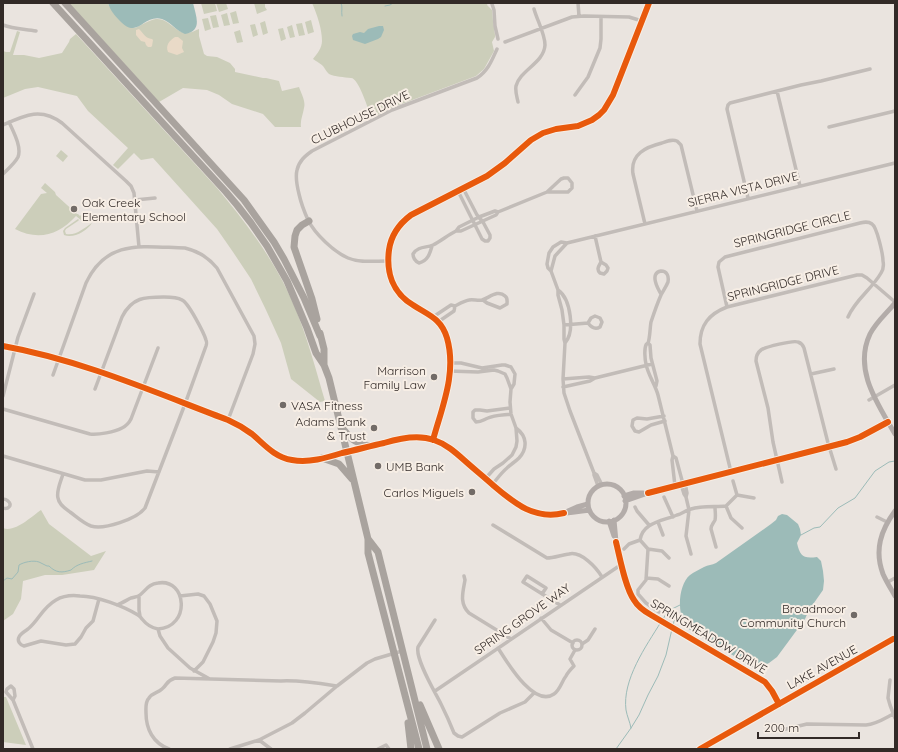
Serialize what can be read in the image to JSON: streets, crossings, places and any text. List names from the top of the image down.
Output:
{
  "streets": {
    "street": [
      "CLUBHOUSE DRIVE",
      "SIERRA VISTA DRIVE",
      "SPRINGRIDGE CIRCLE",
      "SPRINGRIDGE DRIVE",
      "SPRING GROVE WAY",
      "SPRINGMEADOW DRIVE",
      "LAKE AVENUE"
    ]
  },
  "crossings": [
    ["SPRING GROVE WAY", "SPRINGMEADOW DRIVE"],
    ["SPRINGMEADOW DRIVE", "LAKE AVENUE"]
  ],
  "places": [
    "Oak Creek Elementary School",
    "Marrison Family Law",
    "VASA Fitness",
    "Adams Bank & Trust",
    "UMB Bank",
    "Carlos Miguels",
    "Broadmoor Community Church"
  ],
  "scale_bar": "200 m"
}
